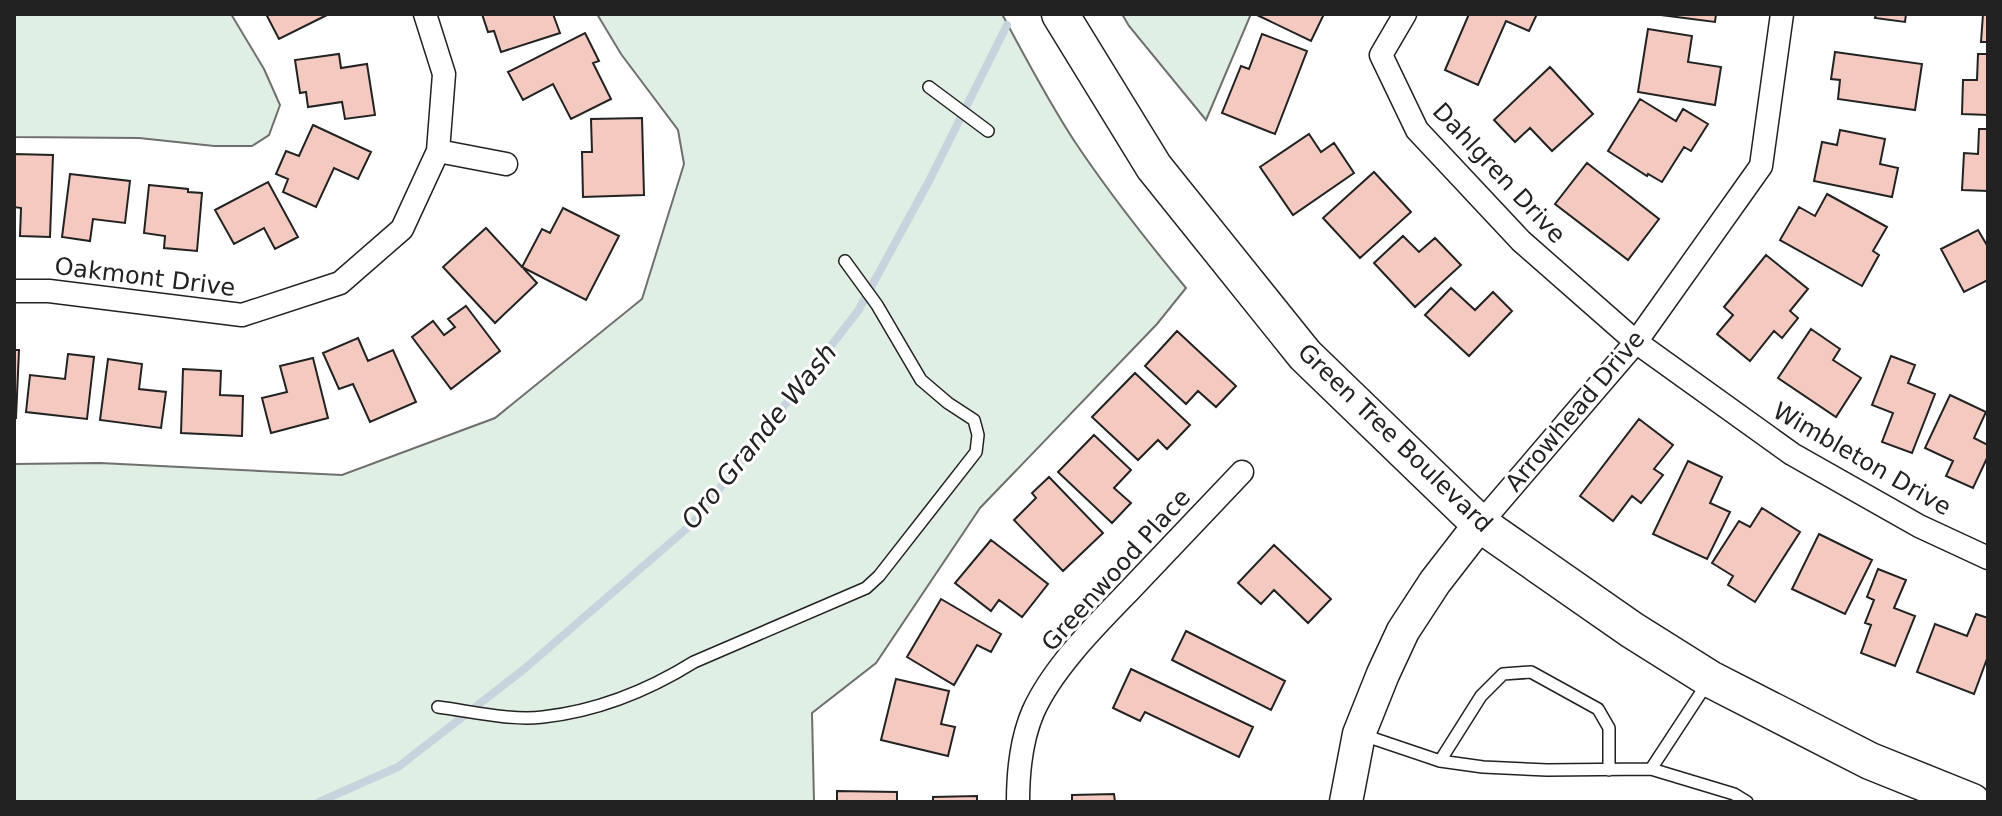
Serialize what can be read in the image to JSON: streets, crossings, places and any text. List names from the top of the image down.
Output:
{
  "streets": {
    "main road": ["Arrowhead Drive", "Green Tree Boulevard"],
    "street": [
      "Dahlgren Drive",
      "Oakmont Drive",
      "Wimbleton Drive",
      "Greenwood Place"
    ]
  },
  "crossings": [
    ["Dahlgren Drive", "Arrowhead Drive"],
    ["Dahlgren Drive", "Wimbleton Drive"],
    ["Arrowhead Drive", "Green Tree Boulevard"],
    ["Arrowhead Drive", "Wimbleton Drive"]
  ],
  "water": ["Oro Grande Wash"]
}
